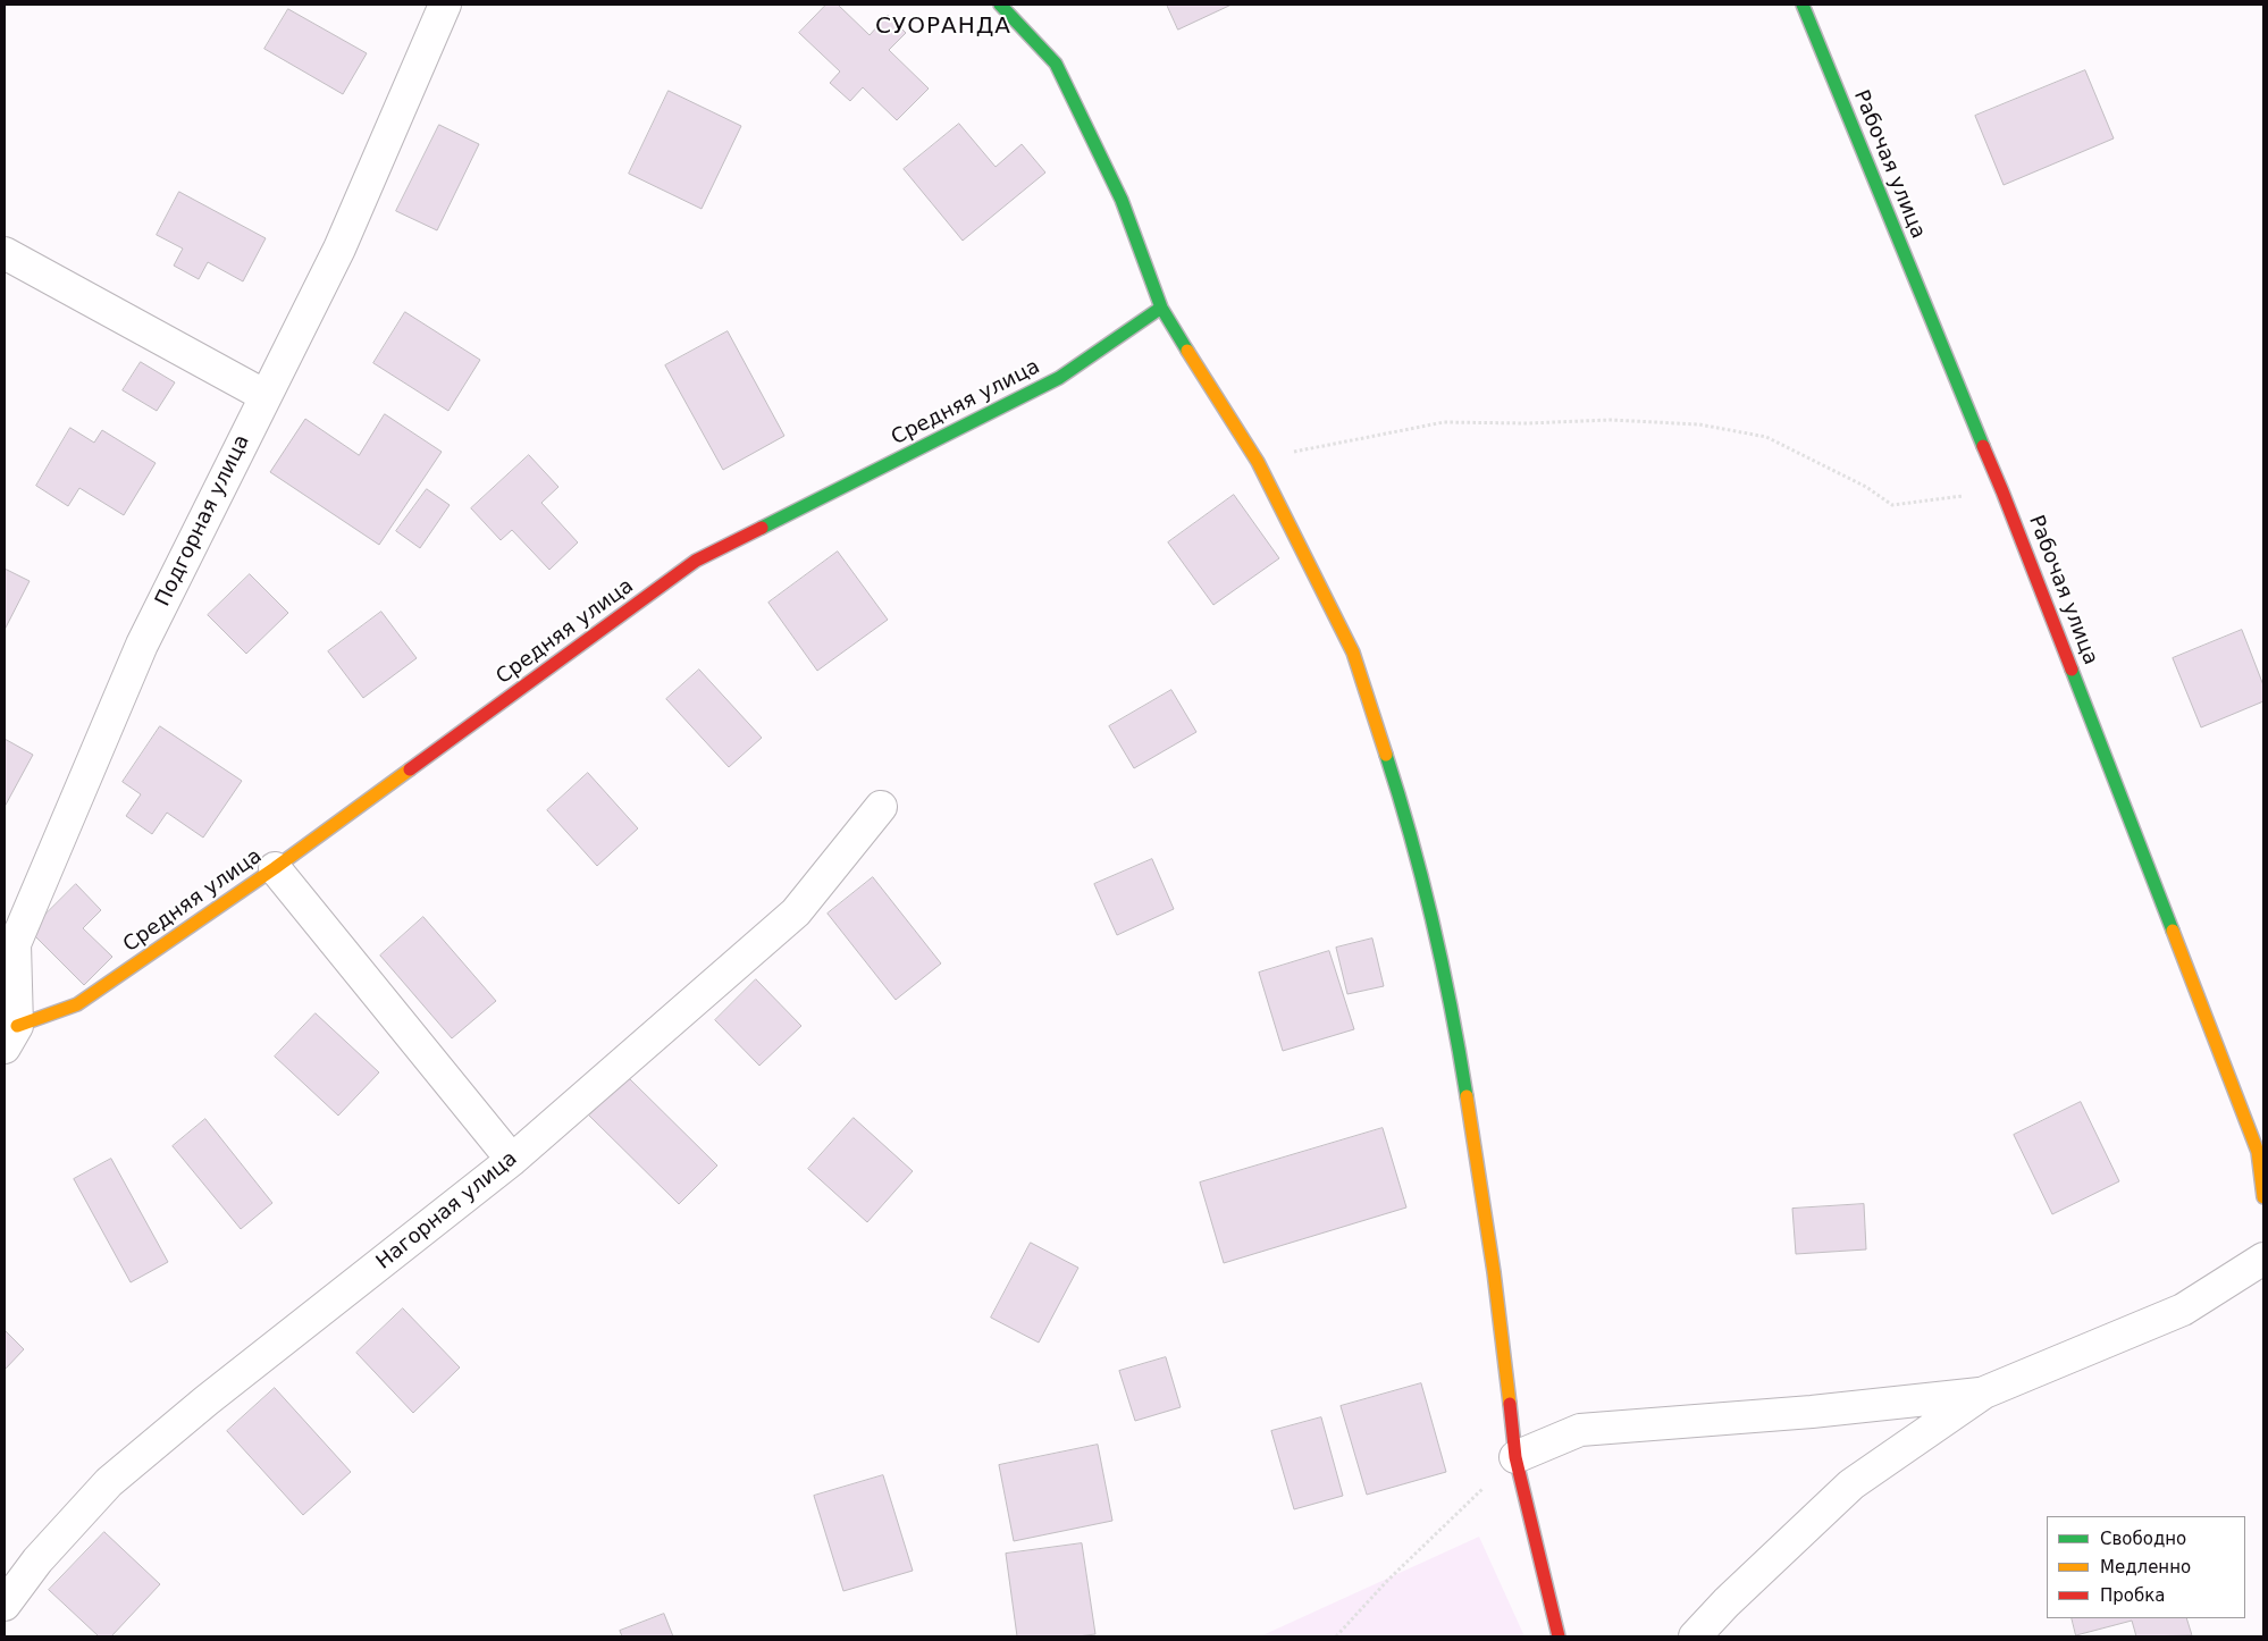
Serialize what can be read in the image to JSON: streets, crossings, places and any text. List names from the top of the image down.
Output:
{
  "streets": {
    "street": [
      "Рабочая улица",
      "Средняя улица",
      "Подгорная улица",
      "Нагорная улица"
    ]
  },
  "crossings": [
    ["Средняя улица", "Подгорная улица"]
  ],
  "districts": ["СУОРАНДА"],
  "legend": ["Свободно", "Медленно", "Пробка"]
}
